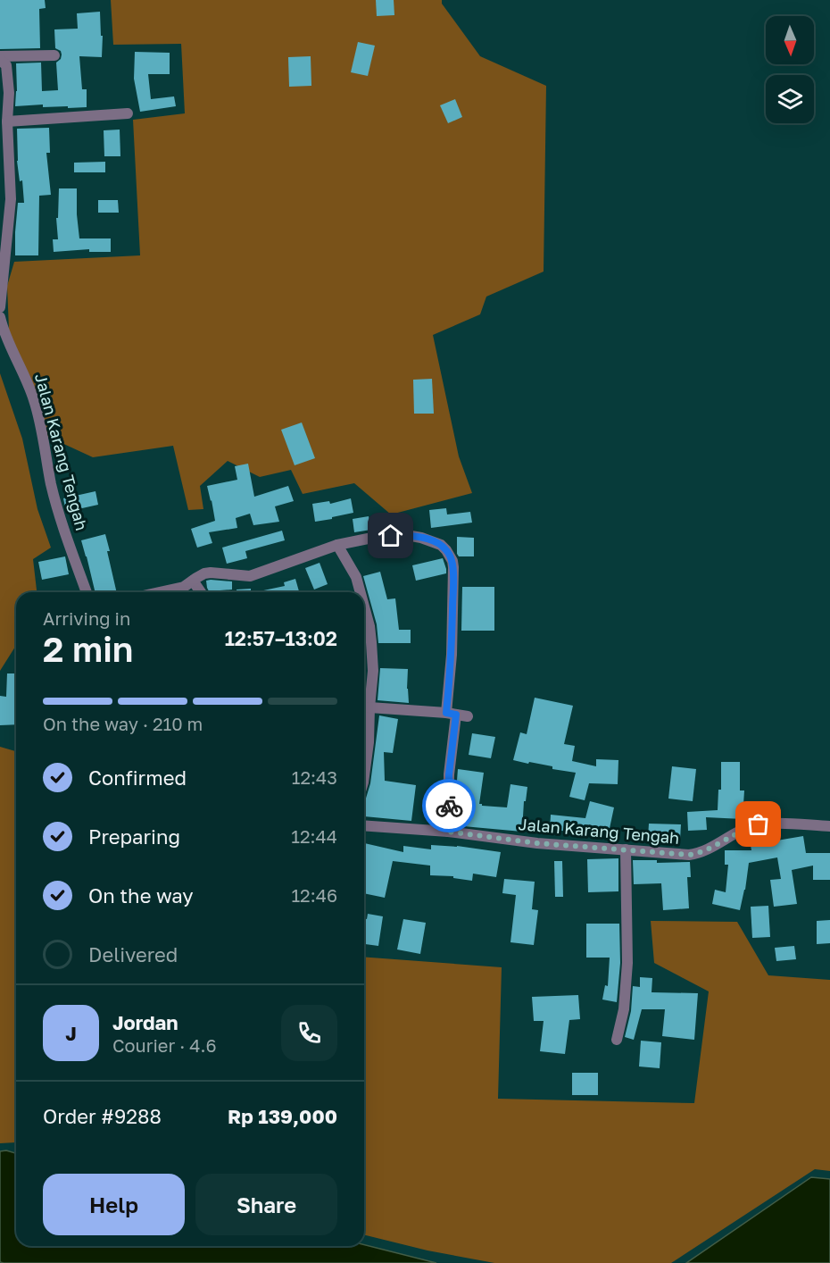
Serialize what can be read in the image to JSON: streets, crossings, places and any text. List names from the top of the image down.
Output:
{
  "streets": {
    "street": ["Jalan Karang Tengah"]
  },
  "north": "bottom",
  "page": {
    "heading": ["2 min", "Arriving in", "12:57–13:02"],
    "panel": [
      "Jordan",
      "Courier · 4.6",
      "Order #9288",
      "Rp 139,000"
    ],
    "bar": "On the way · 210 m",
    "list": [
      ["Confirmed", "12:43"],
      ["Preparing", "12:44"],
      ["On the way", "12:46"],
      "Delivered"
    ],
    "round": "J",
    "buttons": ["Help", "Share"]
  }
}
